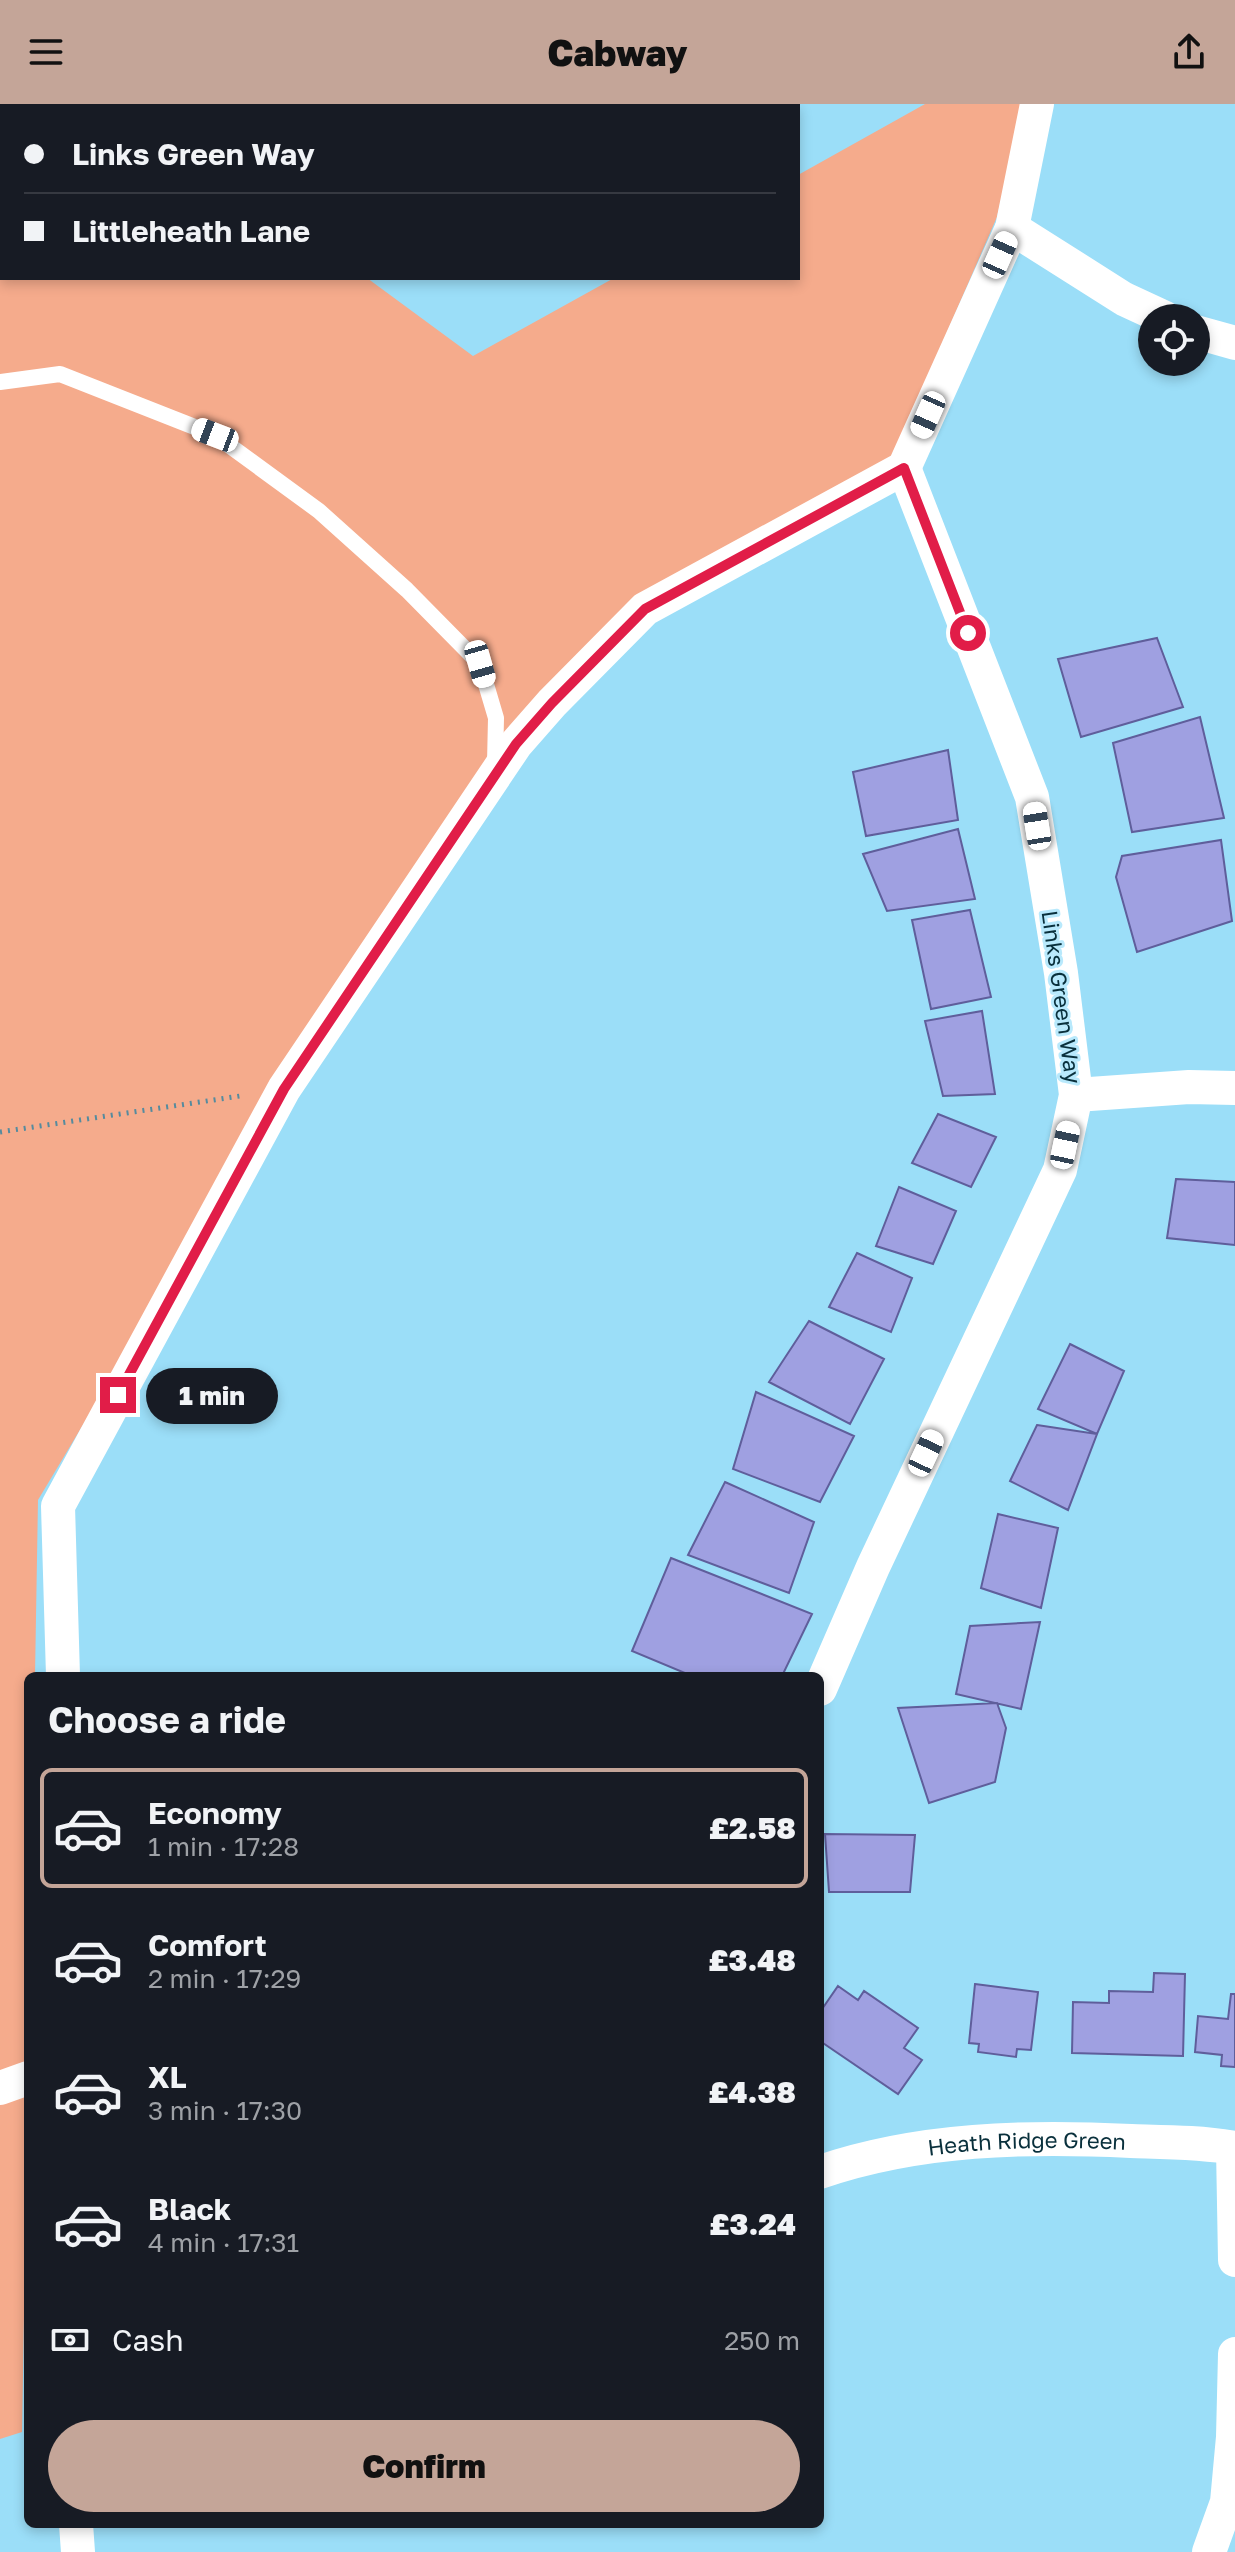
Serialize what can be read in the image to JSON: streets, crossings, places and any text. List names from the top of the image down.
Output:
{
  "streets": {
    "street": ["Links Green Way", "Heath Ridge Green"]
  },
  "page": {
    "header": "Cabway",
    "banner": ["Links Green Way", "Littleheath Lane"],
    "bubble": "1 min",
    "heading": "Choose a ride",
    "list": [
      {
        "name": "Economy",
        "note": "1 min · 17:28",
        "value": "£2.58"
      },
      {
        "name": "Comfort",
        "note": "2 min · 17:29",
        "value": "£3.48"
      },
      {
        "name": "XL",
        "note": "3 min · 17:30",
        "value": "£4.38"
      },
      {
        "name": "Black",
        "note": "4 min · 17:31",
        "value": "£3.24"
      }
    ],
    "pay": ["Cash", "250 m"],
    "buttons": "Confirm"
  }
}
